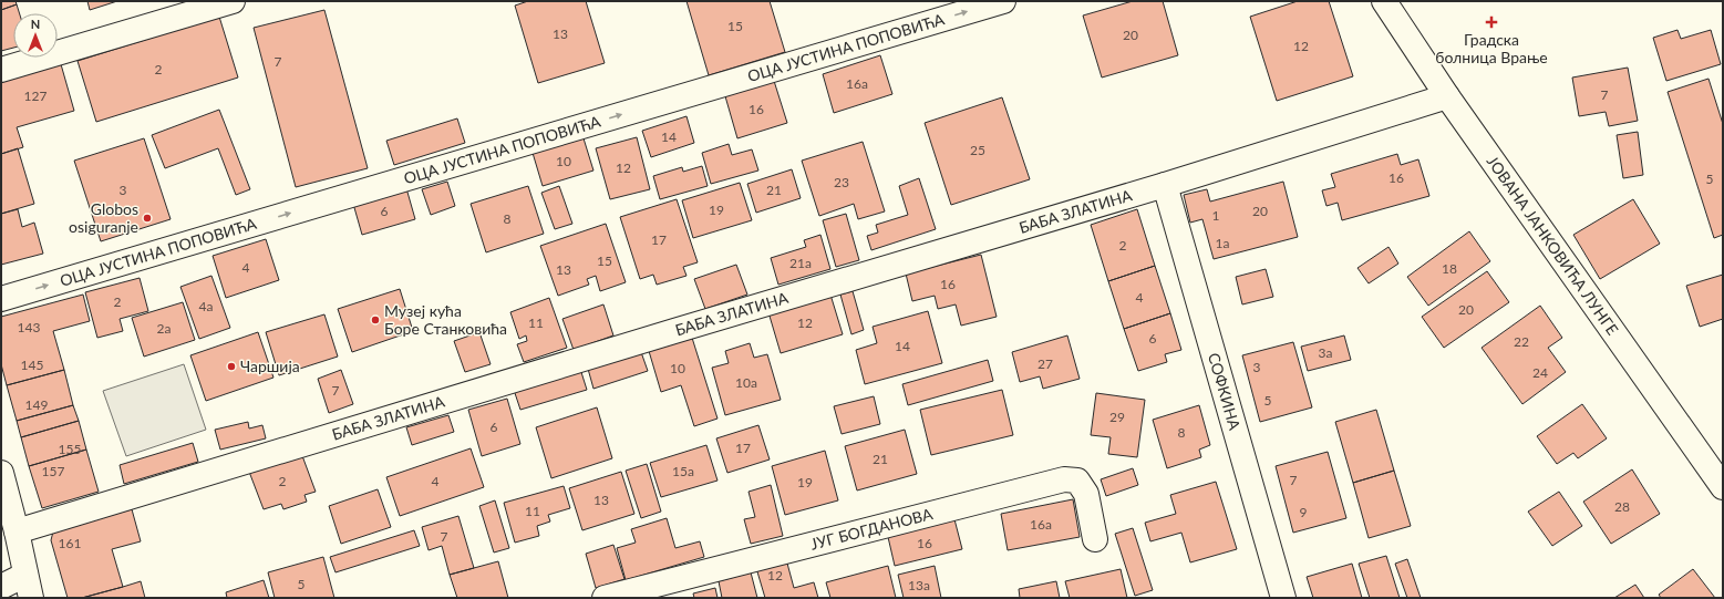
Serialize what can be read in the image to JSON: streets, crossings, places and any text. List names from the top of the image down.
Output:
{
  "streets": {
    "street": [
      "ОЦА ЈУСТИНА ПОПОВИЋА",
      "БАБА ЗЛАТИНА",
      "ЈОВАНА ЈАНКОВИЋА ЛУНГЕ",
      "СОФКИНА",
      "ЈУГ БОГДАНОВА"
    ]
  },
  "crossings": [
    ["БАБА ЗЛАТИНА", "ЈОВАНА ЈАНКОВИЋА ЛУНГЕ"],
    ["БАБА ЗЛАТИНА", "СОФКИНА"]
  ],
  "one_way": ["ОЦА ЈУСТИНА ПОПОВИЋА"],
  "places": {
    "health": ["Градска болница Врање"],
    "other": ["Globos osiguranje", "Музеј кућа Боре Станковића", "Чаршија"]
  },
  "house_numbers": [
    "15",
    "13",
    "20",
    "12",
    "7",
    "2",
    "16a",
    "7",
    "127",
    "16",
    "14",
    "25",
    "10",
    "12",
    "16",
    "5",
    "23",
    "3",
    "21",
    "19",
    "6",
    "20",
    "1",
    "8",
    "17",
    "1a",
    "2",
    "15",
    "21a",
    "4",
    "18",
    "13",
    "16",
    "4",
    "2",
    "4a",
    "20",
    "11",
    "12",
    "143",
    "2a",
    "6",
    "22",
    "14",
    "3a",
    "27",
    "145",
    "3",
    "10",
    "24",
    "10a",
    "7",
    "5",
    "149",
    "29",
    "6",
    "8",
    "17",
    "155",
    "21",
    "157",
    "15a",
    "7",
    "2",
    "4",
    "19",
    "13",
    "28",
    "11",
    "9",
    "16a",
    "7",
    "161",
    "16",
    "12",
    "5",
    "13a"
  ],
  "north": "top"
}
